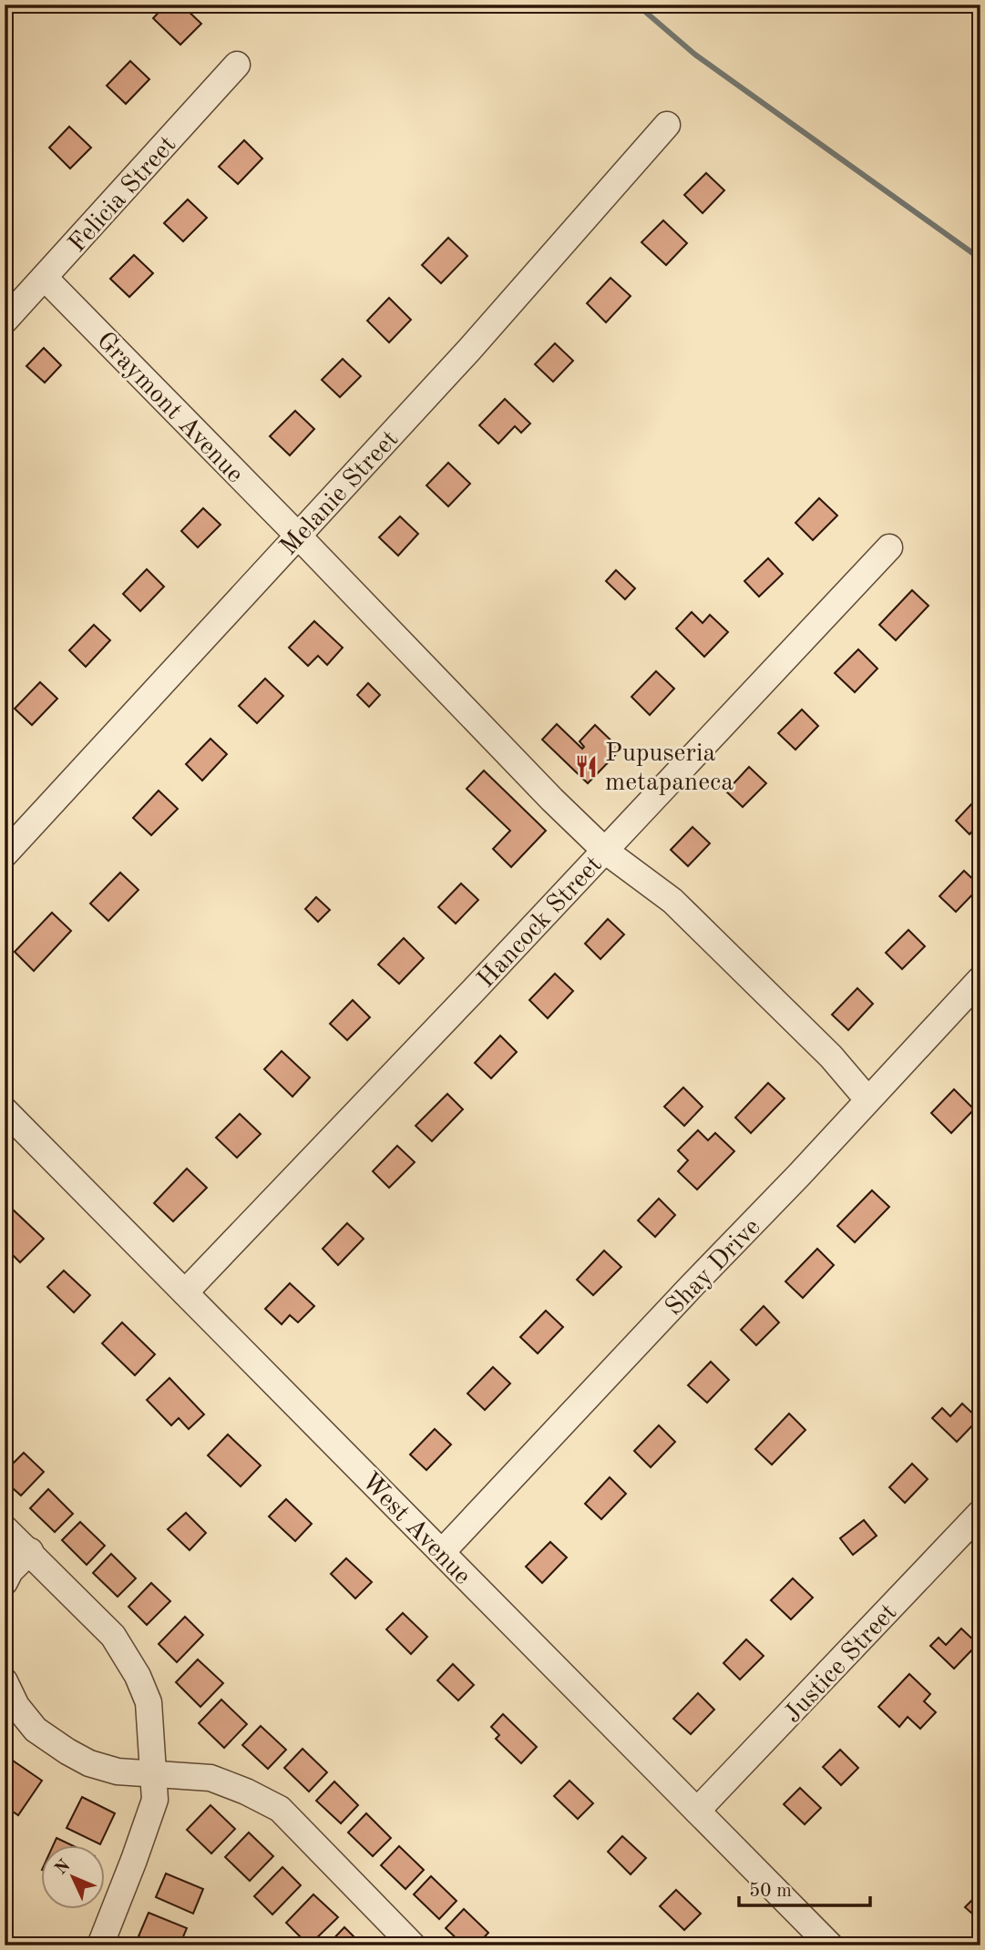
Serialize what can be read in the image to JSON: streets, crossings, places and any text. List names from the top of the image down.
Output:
{
  "streets": {
    "street": [
      "Felicia Street",
      "Graymont Avenue",
      "Melanie Street",
      "Hancock Street",
      "Shay Drive",
      "West Avenue",
      "Justice Street"
    ]
  },
  "crossings": [
    ["Felicia Street", "Graymont Avenue"],
    ["Graymont Avenue", "Melanie Street"],
    ["Graymont Avenue", "Hancock Street"],
    ["Graymont Avenue", "Shay Drive"],
    ["Hancock Street", "West Avenue"],
    ["Shay Drive", "West Avenue"],
    ["West Avenue", "Justice Street"]
  ],
  "places": {
    "restaurant": ["Pupuseria metapaneca"]
  },
  "scale_bar": "50 m",
  "north": "top left"
}
